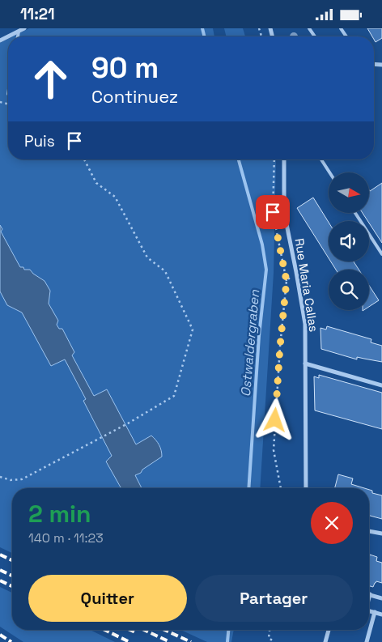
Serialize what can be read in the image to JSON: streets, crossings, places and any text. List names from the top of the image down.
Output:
{
  "streets": {
    "street": ["Rue Maria Callas"]
  },
  "water": ["Ostwaldergraben"],
  "north": "right",
  "page": {
    "status": "11:21",
    "turn": ["90 m", "Continuez"],
    "then": "Puis",
    "heading": ["2 min", "140 m · 11:23"],
    "buttons": ["Quitter", "Partager"]
  }
}
